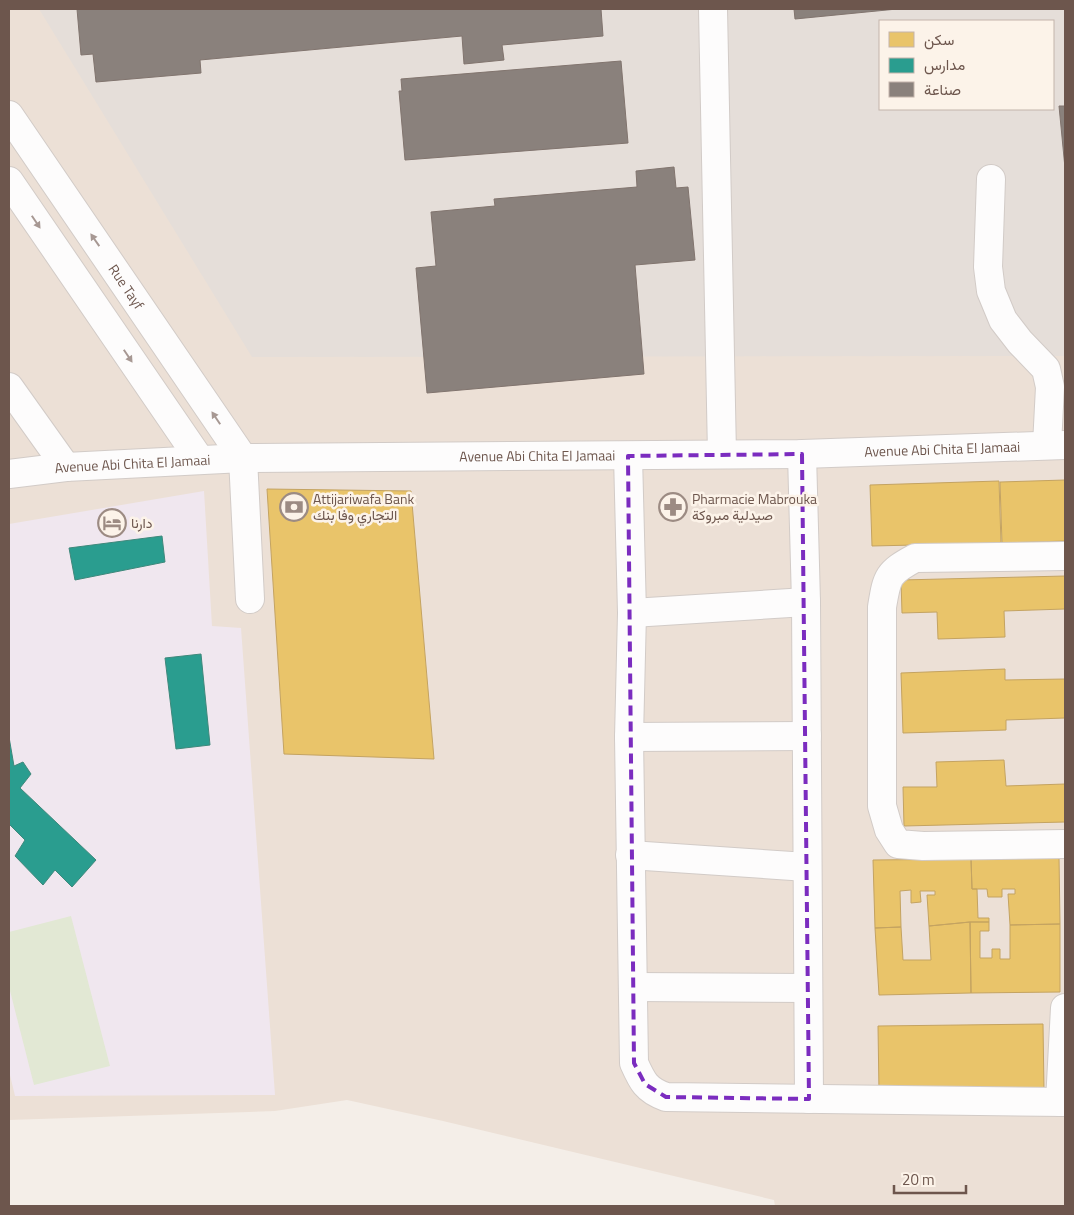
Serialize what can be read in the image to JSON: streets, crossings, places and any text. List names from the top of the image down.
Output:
{
  "streets": {
    "street": ["Rue Tayf", "Avenue Abi Chita El Jamaai"]
  },
  "crossings": [
    ["Rue Tayf", "Avenue Abi Chita El Jamaai"]
  ],
  "places": {
    "bank": ["Attijariwafa Bank التجاري وفا بنك"],
    "pharmacy": ["Pharmacie Mabrouka صيدلية مبروكة"],
    "hotel": ["دارنا"]
  },
  "legend": ["سكن", "مدارس", "صناعة"],
  "scale_bar": "20 m"
}
